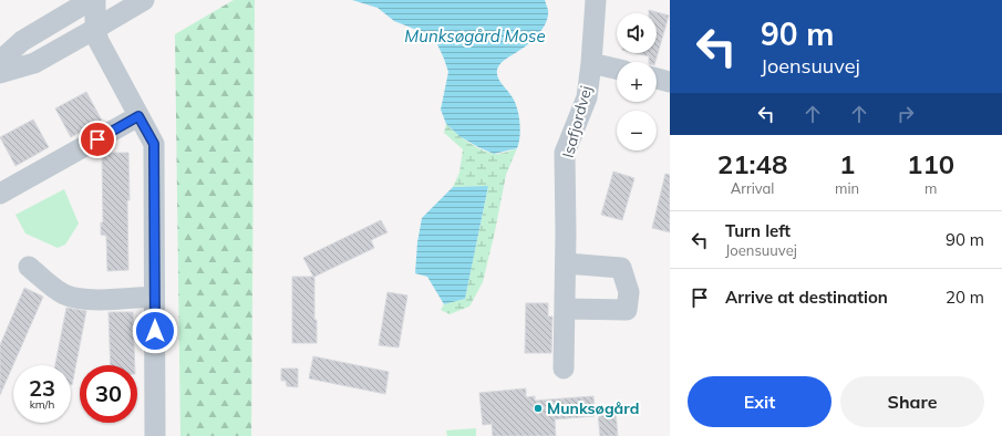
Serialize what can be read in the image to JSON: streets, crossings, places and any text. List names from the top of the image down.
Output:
{
  "streets": {
    "street": ["Isafjordvej"]
  },
  "water": ["Munksøgård Mose"],
  "places": ["Munksøgård"],
  "page": {
    "turn": ["90 m", "Joensuuvej"],
    "map_buttons": ["+", "−"],
    "eta": [
      "21:48",
      "Arrival",
      "1",
      "min",
      "110",
      "m"
    ],
    "list": [
      {
        "name": "Turn left",
        "note": "Joensuuvej",
        "value": "90 m"
      },
      {
        "name": "Arrive at destination",
        "value": "20 m"
      }
    ],
    "speed": "23 km/h",
    "limit": "30",
    "buttons": ["Exit", "Share"]
  }
}
